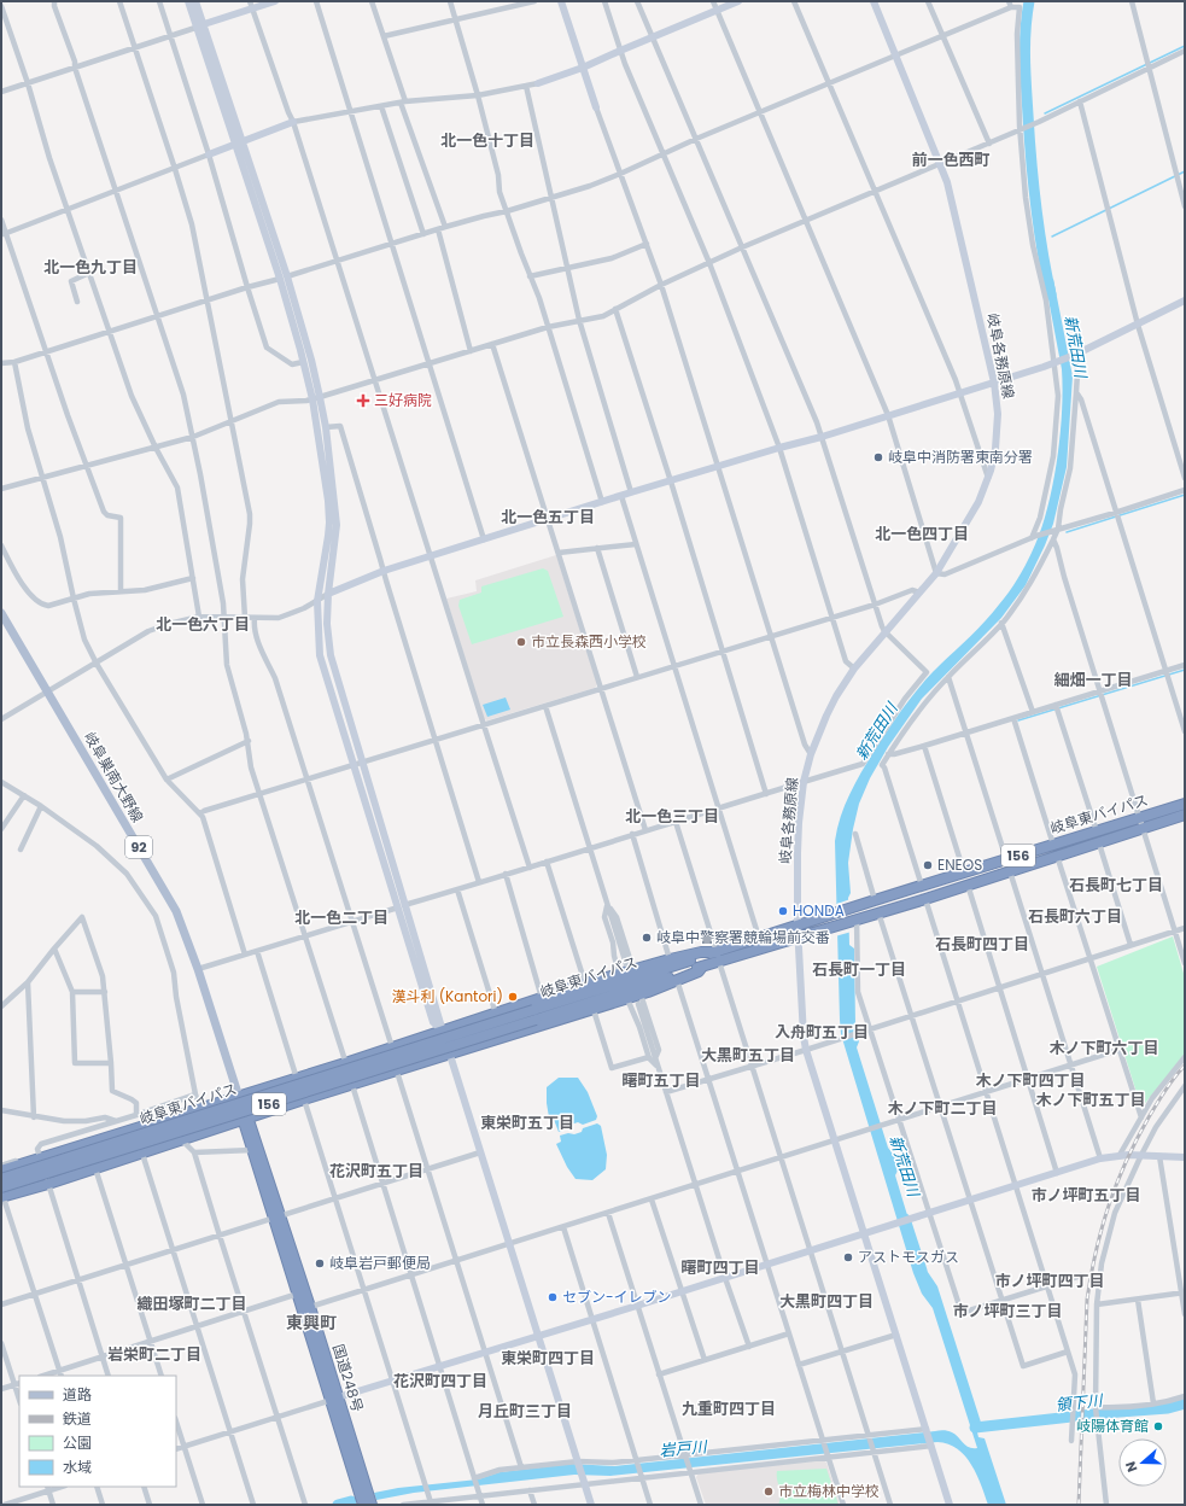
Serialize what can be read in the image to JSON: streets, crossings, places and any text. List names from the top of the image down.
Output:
{
  "streets": {
    "highway": ["岐阜東バイパス", "156", "国道248号"],
    "main road": ["岐阜巣南大野線", "92"],
    "street": ["岐阜各務原線"]
  },
  "crossings": [
    ["岐阜各務原線", "岐阜東バイパス"],
    ["岐阜巣南大野線", "156"],
    ["岐阜東バイパス", "156"],
    ["156", "国道248号"]
  ],
  "districts": [
    "北一色十丁目",
    "前一色西町",
    "北一色九丁目",
    "北一色五丁目",
    "北一色四丁目",
    "北一色六丁目",
    "細畑一丁目",
    "北一色三丁目",
    "石長町七丁目",
    "石長町六丁目",
    "北一色二丁目",
    "石長町四丁目",
    "石長町一丁目",
    "入舟町五丁目",
    "木ノ下町六丁目",
    "大黒町五丁目",
    "曙町五丁目",
    "木ノ下町四丁目",
    "木ノ下町五丁目",
    "木ノ下町二丁目",
    "東栄町五丁目",
    "花沢町五丁目",
    "市ノ坪町五丁目",
    "曙町四丁目",
    "市ノ坪町四丁目",
    "大黒町四丁目",
    "織田塚町二丁目",
    "市ノ坪町三丁目",
    "東興町",
    "岩栄町二丁目",
    "東栄町四丁目",
    "花沢町四丁目",
    "九重町四丁目",
    "月丘町三丁目"
  ],
  "water": ["新荒田川", "領下川", "岩戸川"],
  "places": {
    "health": ["三好病院"],
    "other": [
      "岐阜中消防署東南分署",
      "市立長森西小学校",
      "ENEOS",
      "HONDA",
      "岐阜中警察署競輪場前交番",
      "漢斗利 (Kantori)",
      "アストモスガス",
      "岐阜岩戸郵便局",
      "セブン-イレブン",
      "岐陽体育館",
      "市立梅林中学校"
    ]
  },
  "legend": [
    "道路",
    "鉄道",
    "公園",
    "水域"
  ],
  "north": "left"
}
